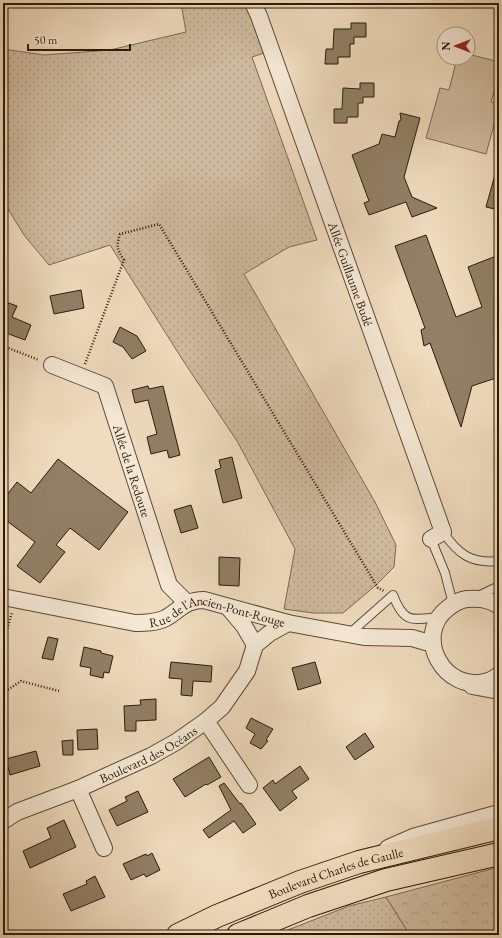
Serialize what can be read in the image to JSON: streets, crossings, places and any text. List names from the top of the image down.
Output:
{
  "streets": {
    "main road": ["Boulevard Charles de Gaulle"],
    "street": [
      "Allée Guillaume Budé",
      "Allée de la Redoute",
      "Rue de l'Ancien-Pont-Rouge",
      "Boulevard des Océans"
    ]
  },
  "crossings": [
    ["Allée de la Redoute", "Rue de l'Ancien-Pont-Rouge"]
  ],
  "scale_bar": "50 m",
  "north": "left"
}
